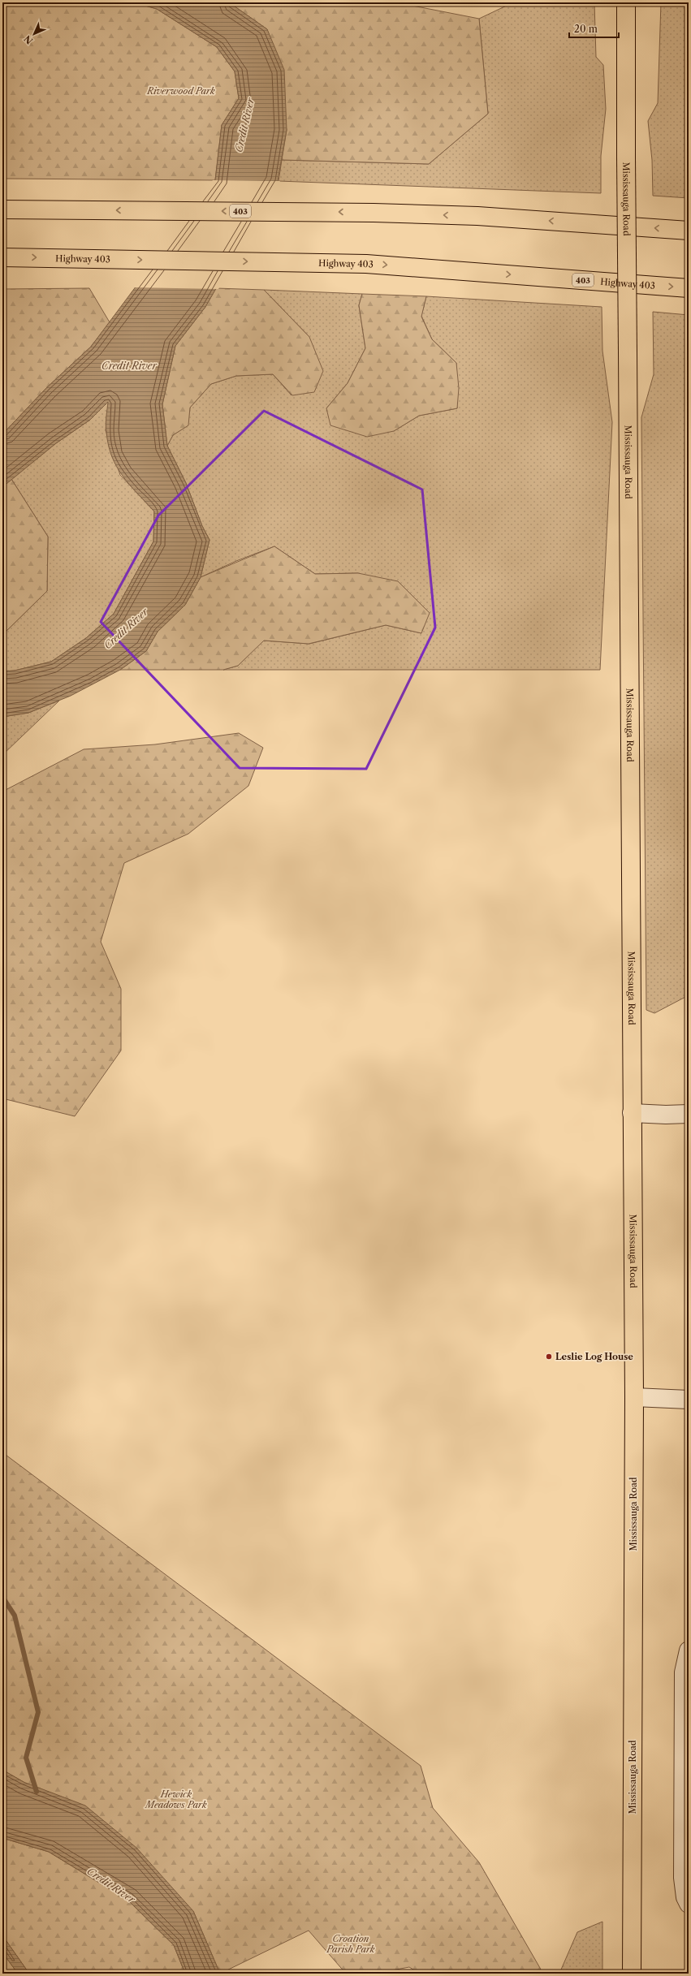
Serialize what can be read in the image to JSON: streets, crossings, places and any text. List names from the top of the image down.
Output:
{
  "streets": {
    "main road": ["Mississauga Road", "403", "Highway 403"]
  },
  "water": ["Credit River"],
  "parks": ["Riverwood Park", "Hewick Meadows Park", "Croation Parish Park"],
  "places": ["Leslie Log House"],
  "scale_bar": "20 m",
  "north": "bottom left"
}
